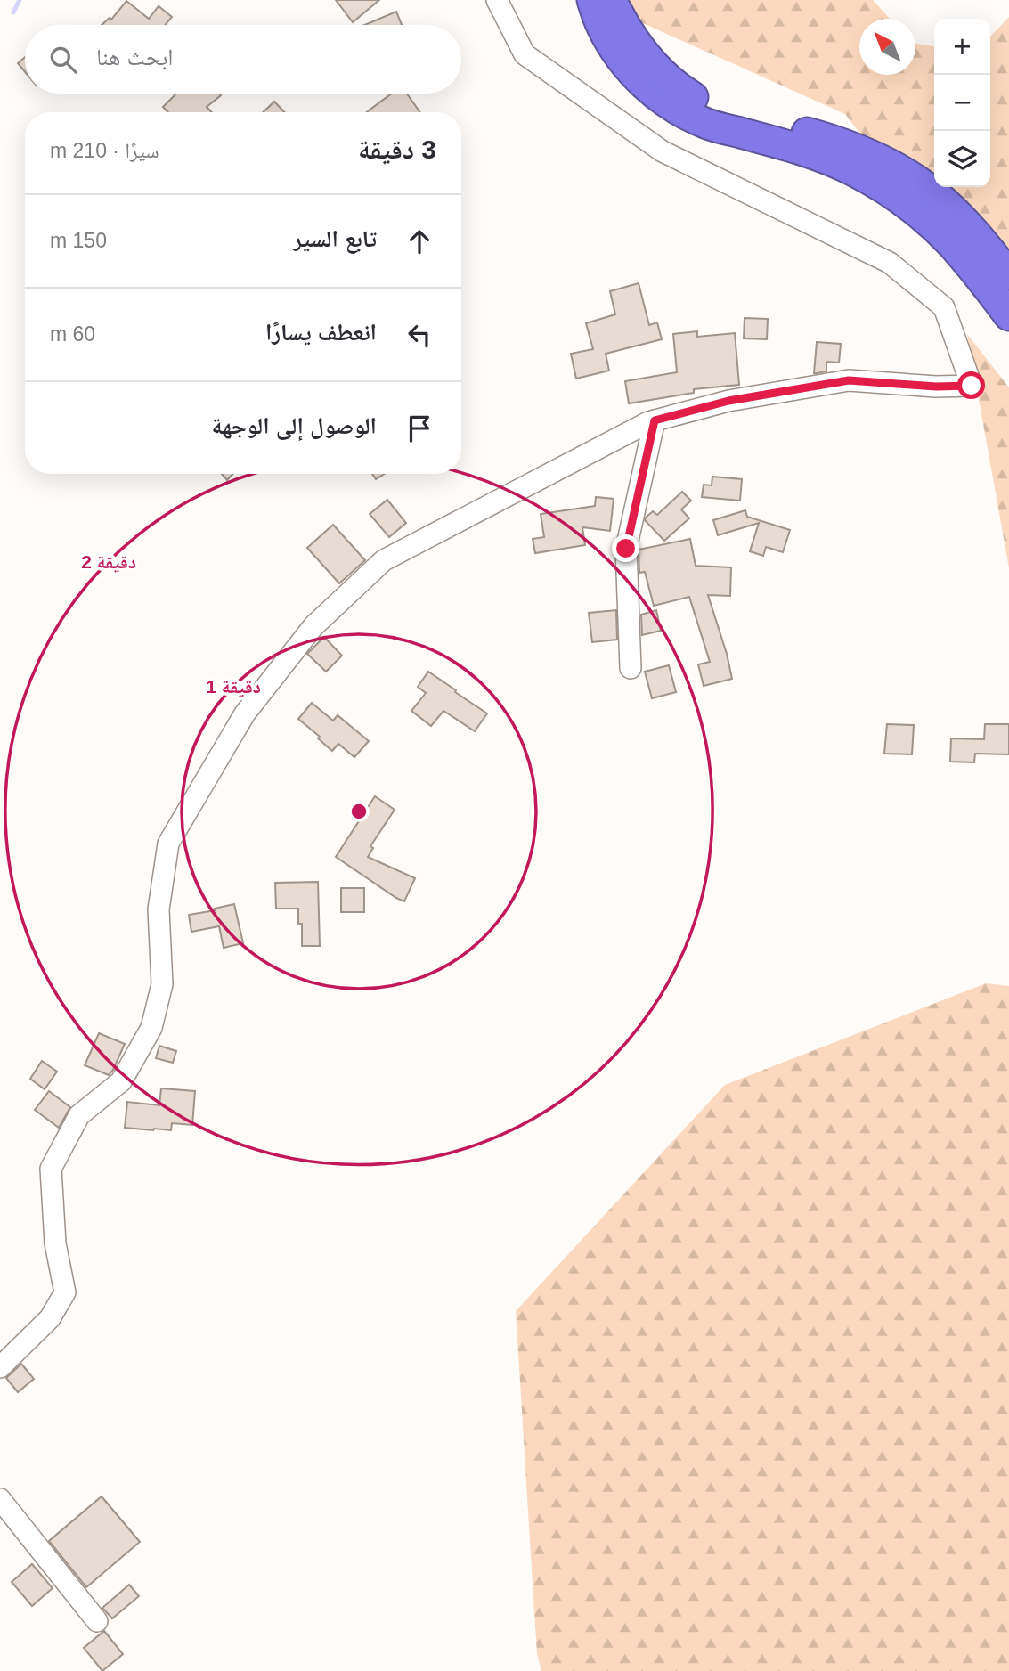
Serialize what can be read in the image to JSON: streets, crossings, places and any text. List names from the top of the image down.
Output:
{
  "north": "top left",
  "page": {
    "map_buttons": ["+", "−"],
    "search": "ابحث هنا",
    "heading": ["3 دقيقة", "سيرًا · 210 m"],
    "list": [
      ["تابع السير", "150 m"],
      ["انعطف يسارًا", "60 m"],
      "الوصول إلى الوجهة"
    ]
  },
  "rings": ["2 دقيقة", "1 دقيقة"]
}
